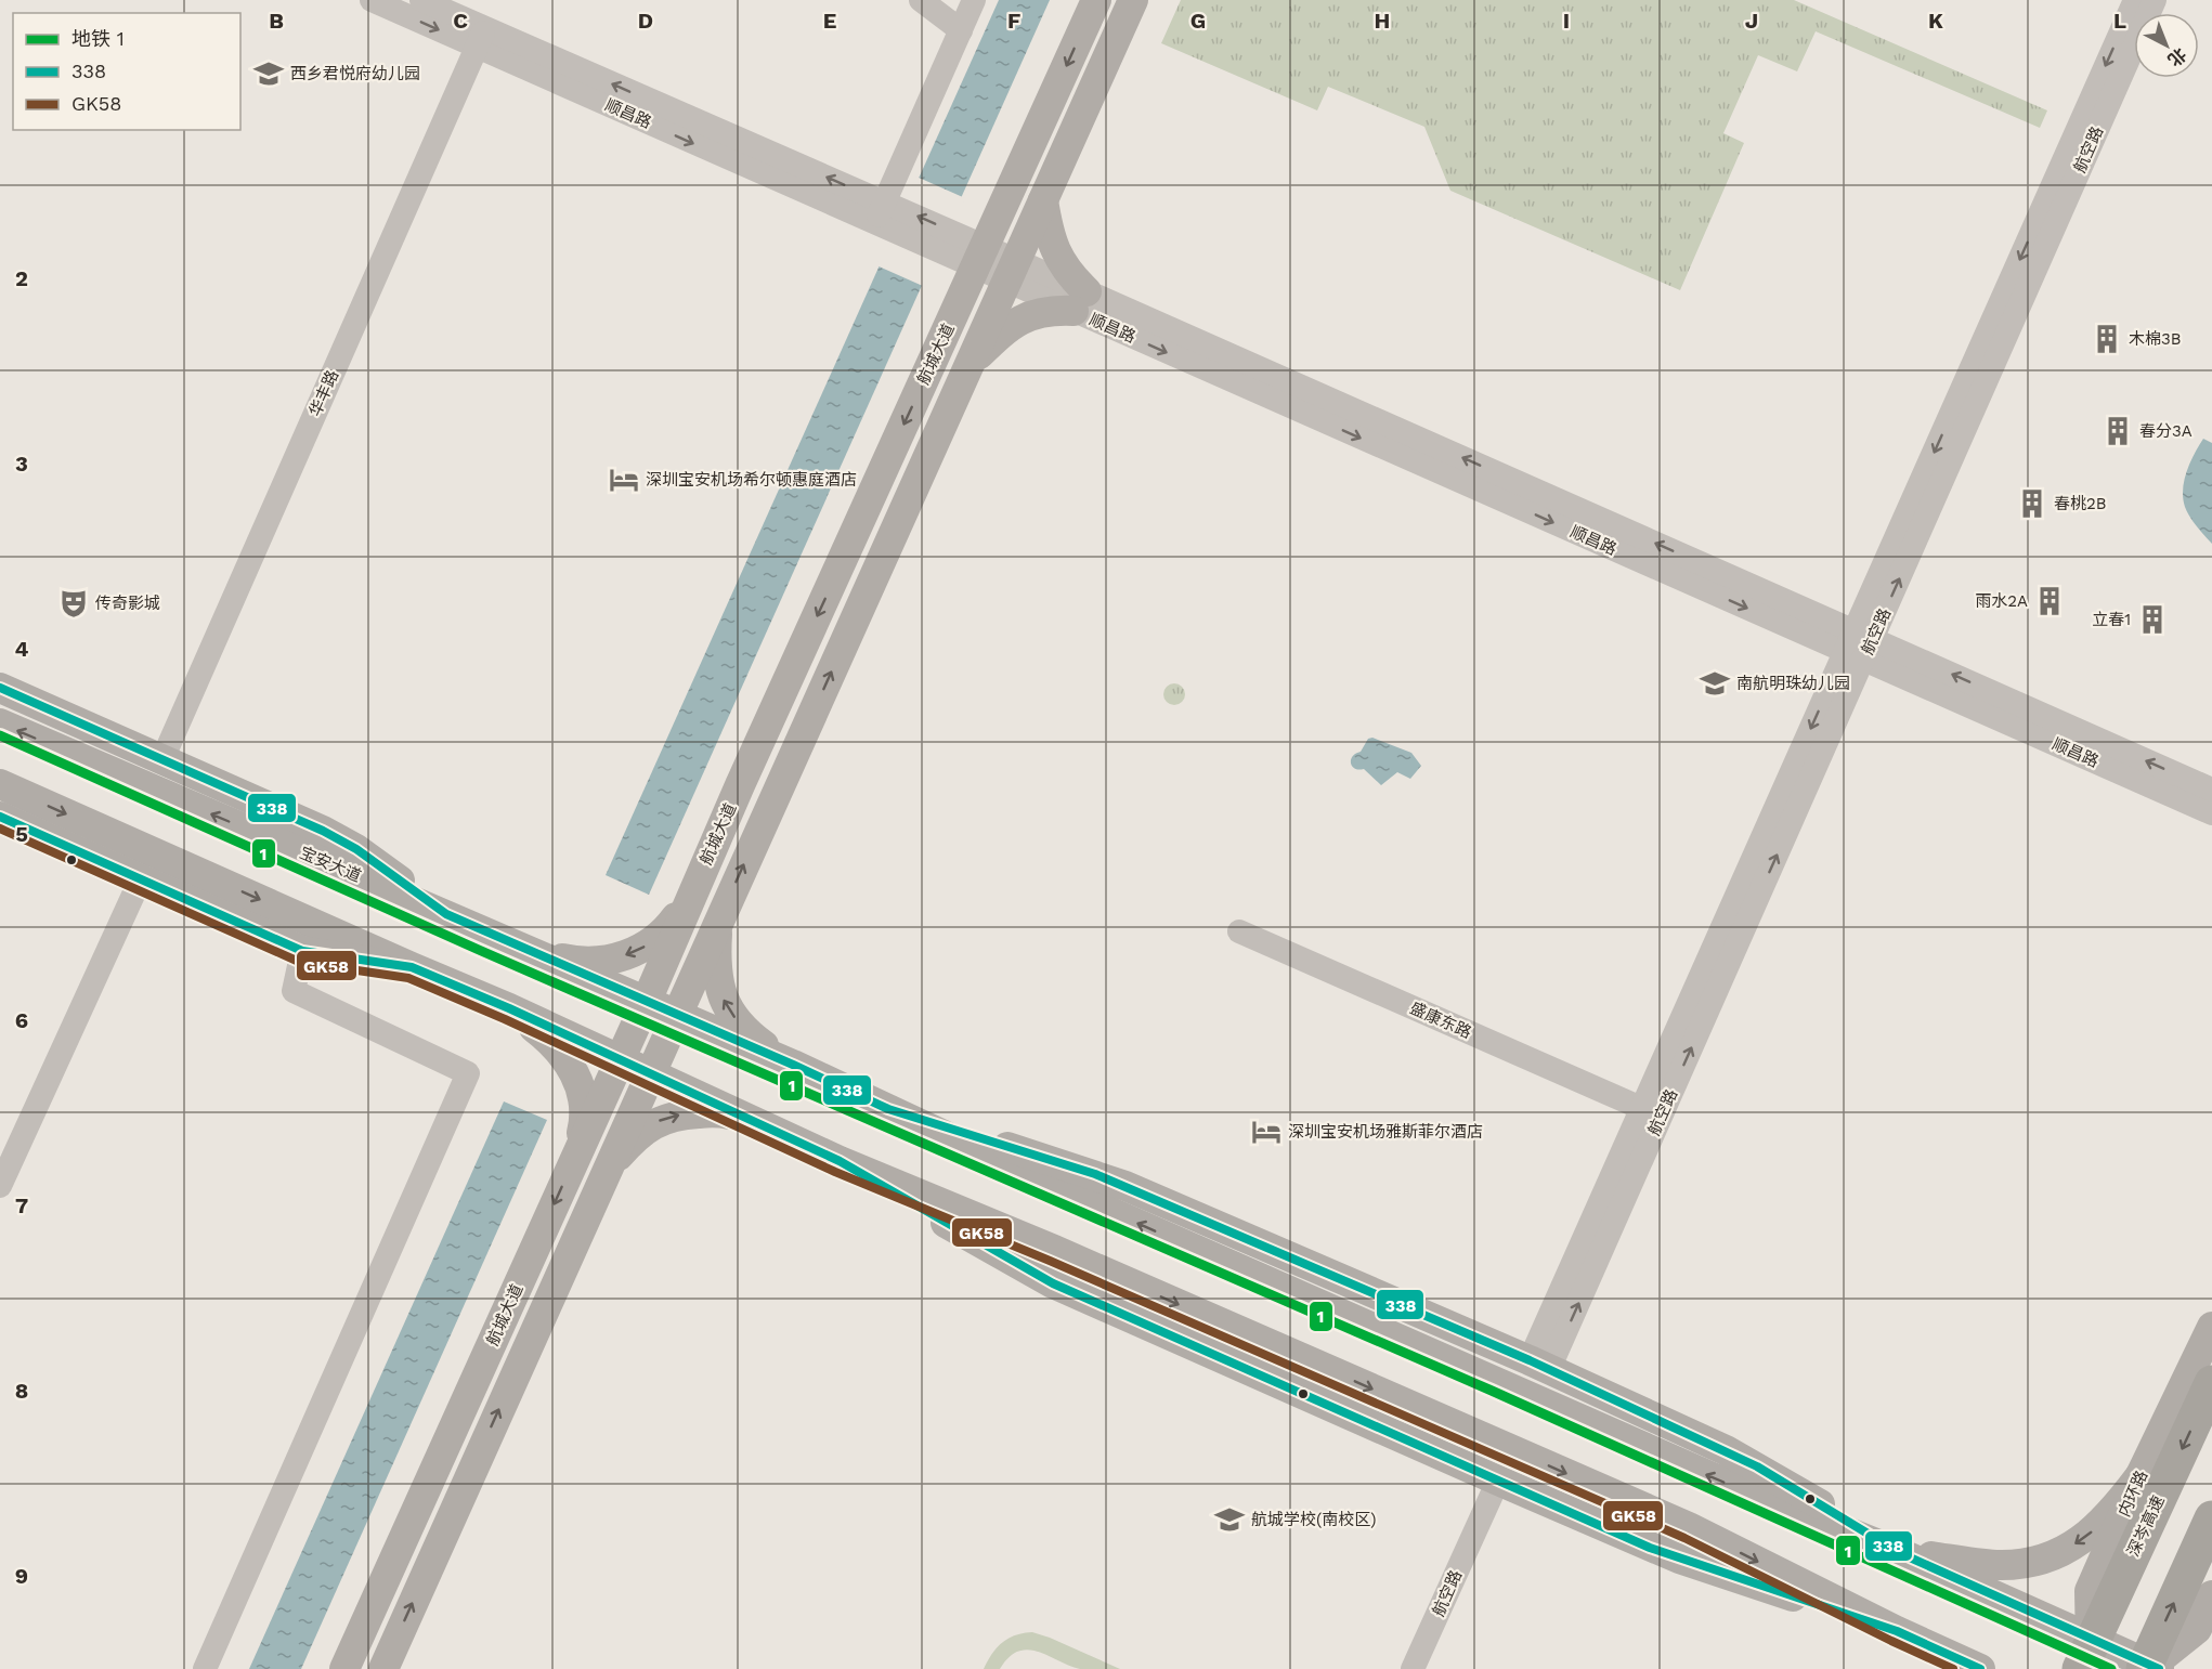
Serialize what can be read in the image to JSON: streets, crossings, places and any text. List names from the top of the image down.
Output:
{
  "streets": {
    "highway": ["深岑高速"],
    "main road": ["航城大道", "宝安大道", "内环路"],
    "street": [
      "顺昌路",
      "航空路",
      "华丰路",
      "盛康东路"
    ]
  },
  "crossings": [
    ["顺昌路", "航空路"],
    ["顺昌路", "航城大道"],
    ["顺昌路", "华丰路"],
    ["航空路", "盛康东路"],
    ["航城大道", "宝安大道"],
    ["宝安大道", "内环路"],
    ["宝安大道", "深岑高速"],
    ["内环路", "深岑高速"]
  ],
  "places": {
    "school or university": ["西乡君悦府幼儿园", "南航明珠幼儿园", "航城学校(南校区)"],
    "building": [
      "木棉3B",
      "春分3A",
      "春桃2B",
      "雨水2A",
      "立春1"
    ],
    "hotel": ["深圳宝安机场希尔顿惠庭酒店", "深圳宝安机场雅斯菲尔酒店"],
    "theatre": ["传奇影城"]
  },
  "lines": ["transit line 338", "metro line 1", "transit line GK58"],
  "legend": ["地铁 1", "338", "GK58"],
  "north": "bottom right",
  "grid": {
    "columns": [
      "B",
      "C",
      "D",
      "E",
      "F",
      "G",
      "H",
      "I",
      "J",
      "K",
      "L"
    ],
    "rows": [
      "2",
      "3",
      "4",
      "5",
      "6",
      "7",
      "8",
      "9"
    ]
  }
}
